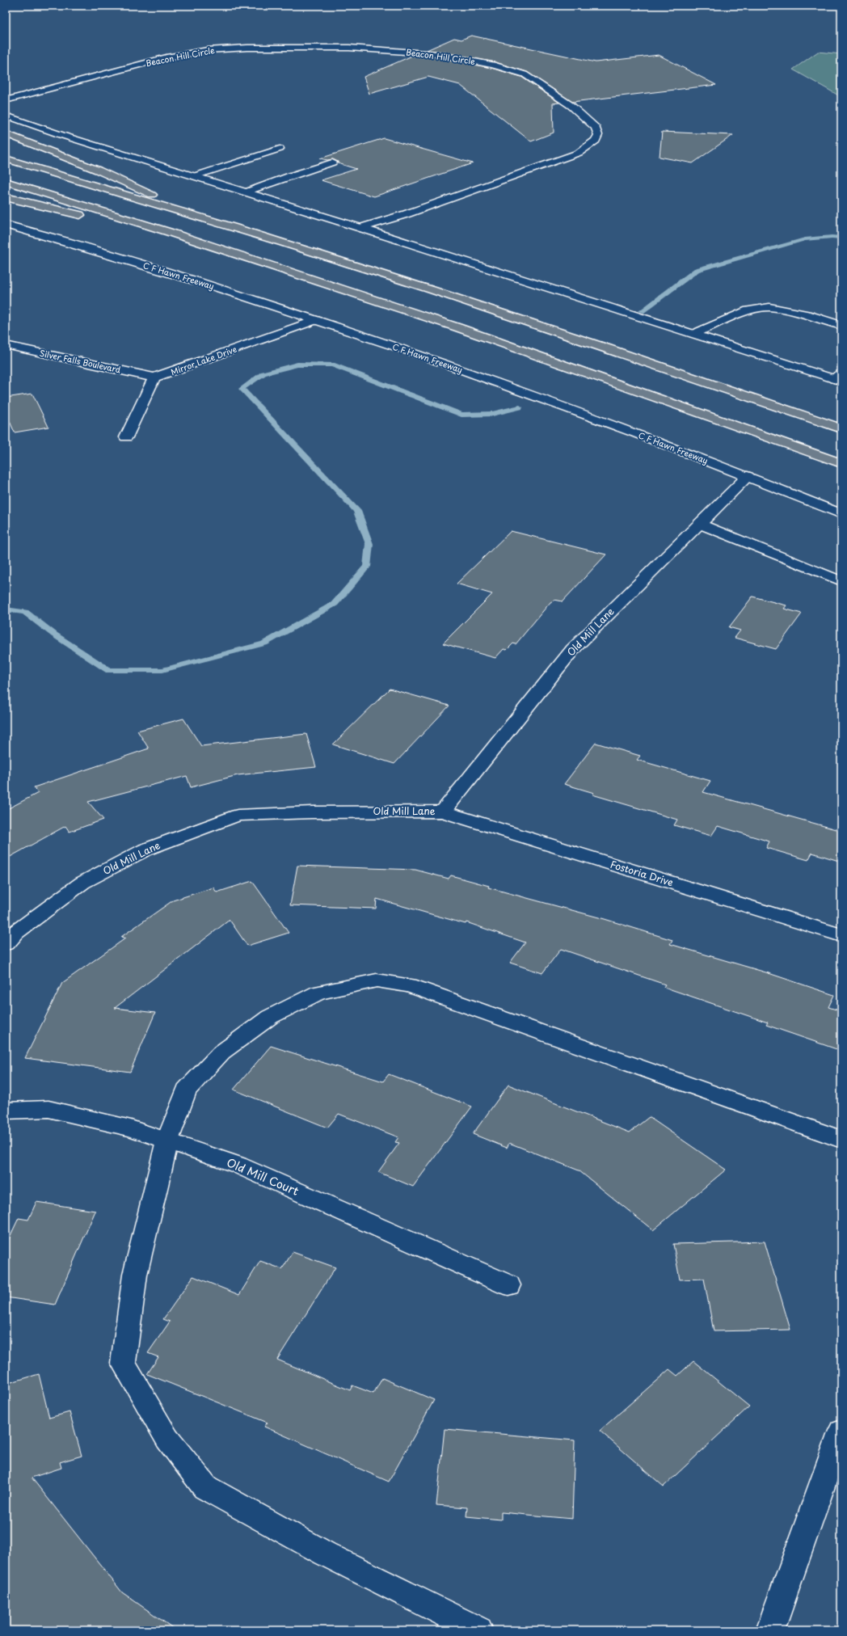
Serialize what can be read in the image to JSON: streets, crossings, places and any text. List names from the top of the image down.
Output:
{
  "streets": {
    "street": [
      "Beacon Hill Circle",
      "C F Hawn Freeway",
      "Mirror Lake Drive",
      "Silver Falls Boulevard",
      "Old Mill Lane",
      "Fostoria Drive",
      "Old Mill Court"
    ]
  },
  "crossings": [
    ["C F Hawn Freeway", "Mirror Lake Drive"],
    ["C F Hawn Freeway", "Old Mill Lane"],
    ["Mirror Lake Drive", "Silver Falls Boulevard"],
    ["Old Mill Lane", "Fostoria Drive"]
  ]
}
